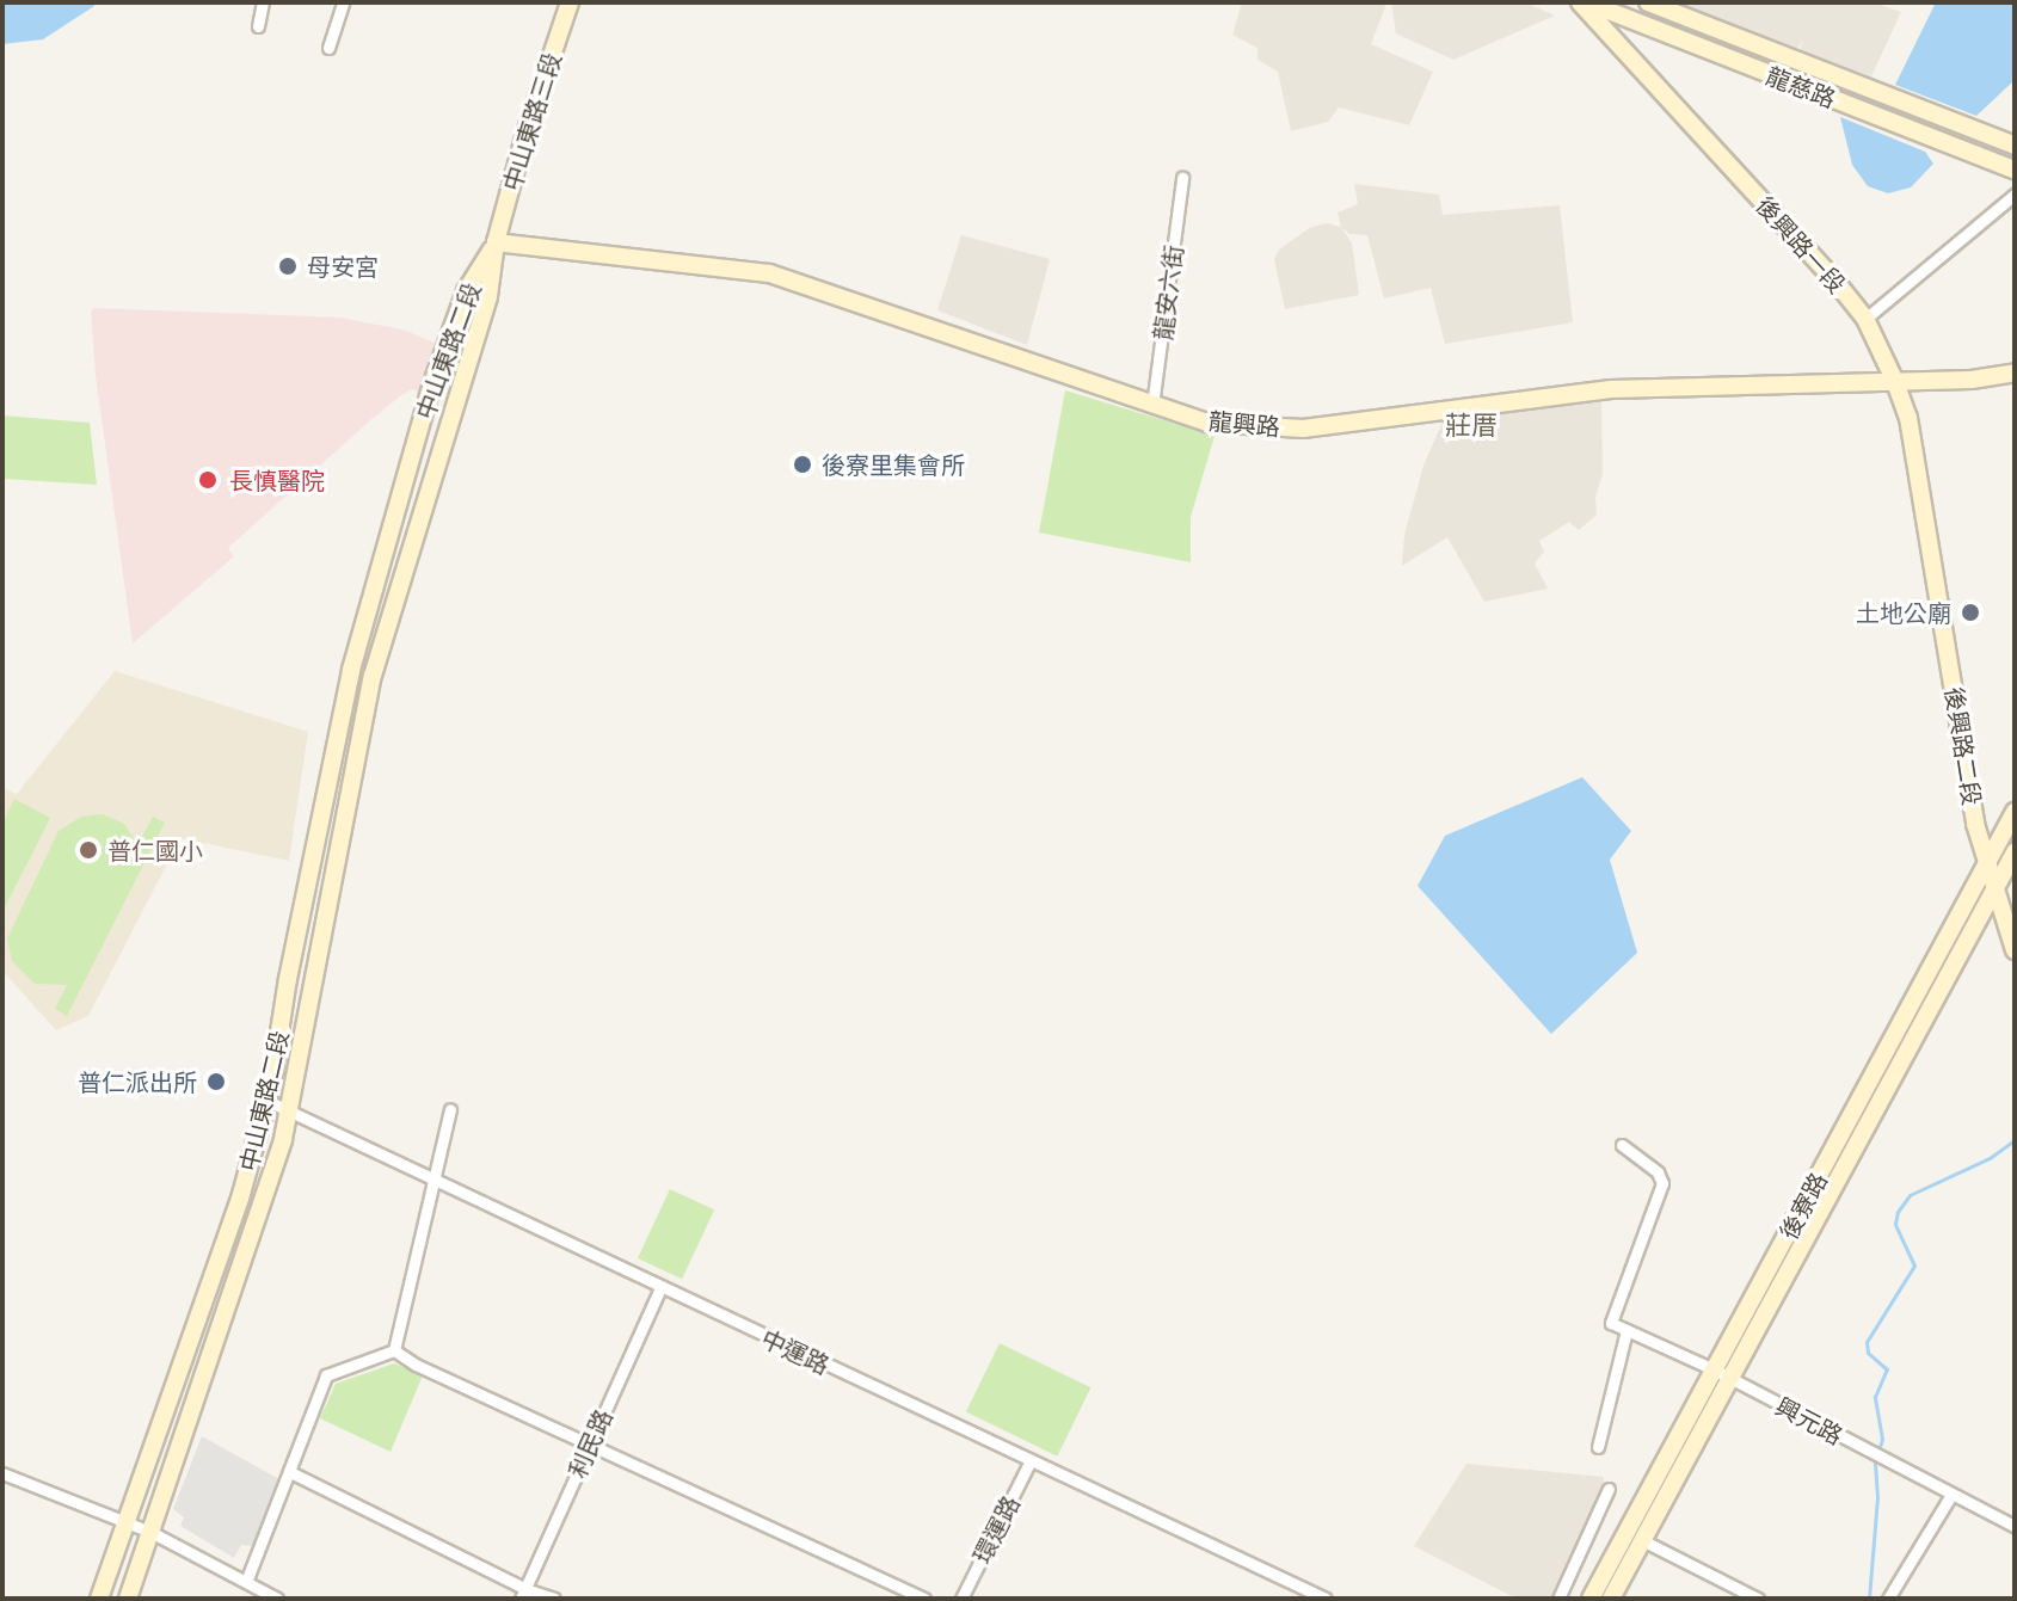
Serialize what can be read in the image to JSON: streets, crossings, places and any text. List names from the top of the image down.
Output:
{
  "streets": {
    "street": [
      "龍慈路",
      "中山東路三段",
      "後興路一段",
      "龍安六街",
      "中山東路二段",
      "龍興路",
      "後興路二段",
      "後寮路",
      "中運路",
      "興元路",
      "利民路",
      "環運路"
    ]
  },
  "crossings": [
    ["龍慈路", "後興路一段"],
    ["中山東路三段", "中山東路二段"],
    ["中山東路三段", "龍興路"],
    ["後興路一段", "龍興路"],
    ["後興路一段", "後興路二段"],
    ["龍安六街", "龍興路"],
    ["中山東路二段", "龍興路"],
    ["中山東路二段", "中運路"],
    ["後興路二段", "後寮路"],
    ["後寮路", "興元路"],
    ["中運路", "利民路"],
    ["中運路", "環運路"]
  ],
  "districts": ["莊厝"],
  "places": [
    "母安宮",
    "後寮里集會所",
    "長慎醫院",
    "土地公廟",
    "普仁國小",
    "普仁派出所"
  ]
}
